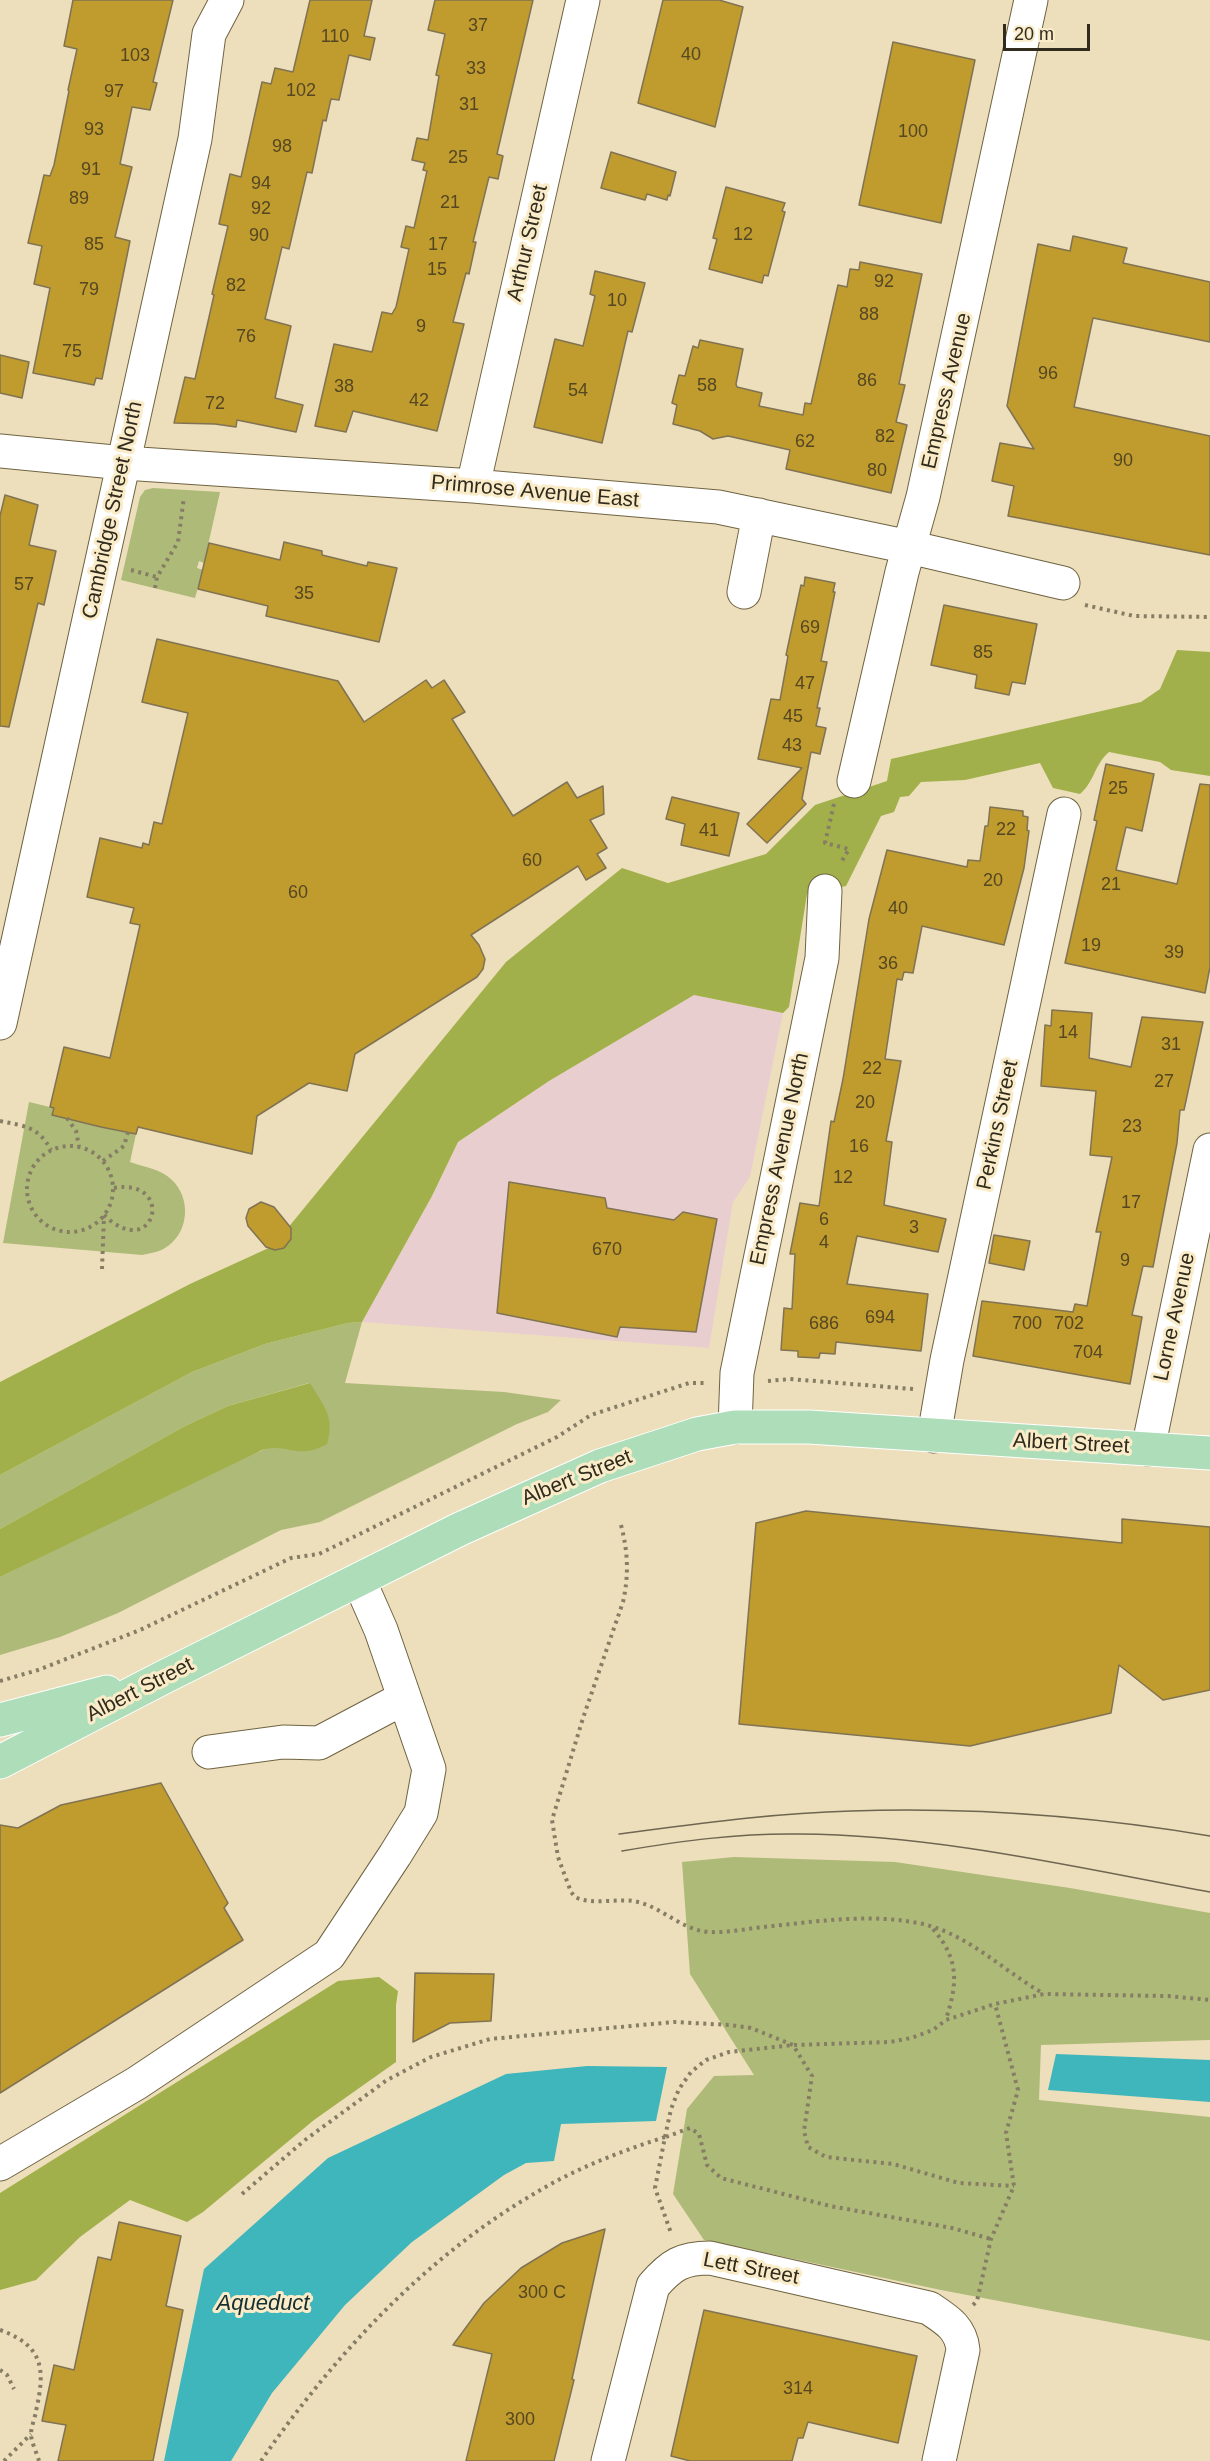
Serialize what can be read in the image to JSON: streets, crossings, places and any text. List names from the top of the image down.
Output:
{
  "streets": {
    "main road": ["Albert Street"],
    "street": [
      "Arthur Street",
      "Empress Avenue",
      "Primrose Avenue East",
      "Cambridge Street North",
      "Perkins Street",
      "Empress Avenue North",
      "Lorne Avenue",
      "Lett Street"
    ]
  },
  "crossings": [
    ["Arthur Street", "Primrose Avenue East"],
    ["Empress Avenue", "Primrose Avenue East"],
    ["Primrose Avenue East", "Cambridge Street North"],
    ["Perkins Street", "Albert Street"],
    ["Empress Avenue North", "Albert Street"],
    ["Lorne Avenue", "Albert Street"]
  ],
  "water": ["Aqueduct"],
  "house_numbers": [
    "37",
    "110",
    "40",
    "103",
    "33",
    "102",
    "97",
    "31",
    "93",
    "100",
    "98",
    "25",
    "91",
    "94",
    "89",
    "21",
    "92",
    "12",
    "90",
    "85",
    "17",
    "15",
    "92",
    "82",
    "79",
    "10",
    "88",
    "9",
    "76",
    "75",
    "96",
    "86",
    "58",
    "38",
    "54",
    "42",
    "72",
    "82",
    "62",
    "90",
    "80",
    "57",
    "35",
    "69",
    "85",
    "47",
    "45",
    "43",
    "25",
    "22",
    "41",
    "60",
    "20",
    "21",
    "60",
    "40",
    "19",
    "39",
    "36",
    "14",
    "31",
    "22",
    "27",
    "20",
    "23",
    "16",
    "12",
    "17",
    "6",
    "3",
    "4",
    "670",
    "9",
    "694",
    "686",
    "700",
    "702",
    "704",
    "300 C",
    "314",
    "300"
  ],
  "scale_bar": "20 m"
}
